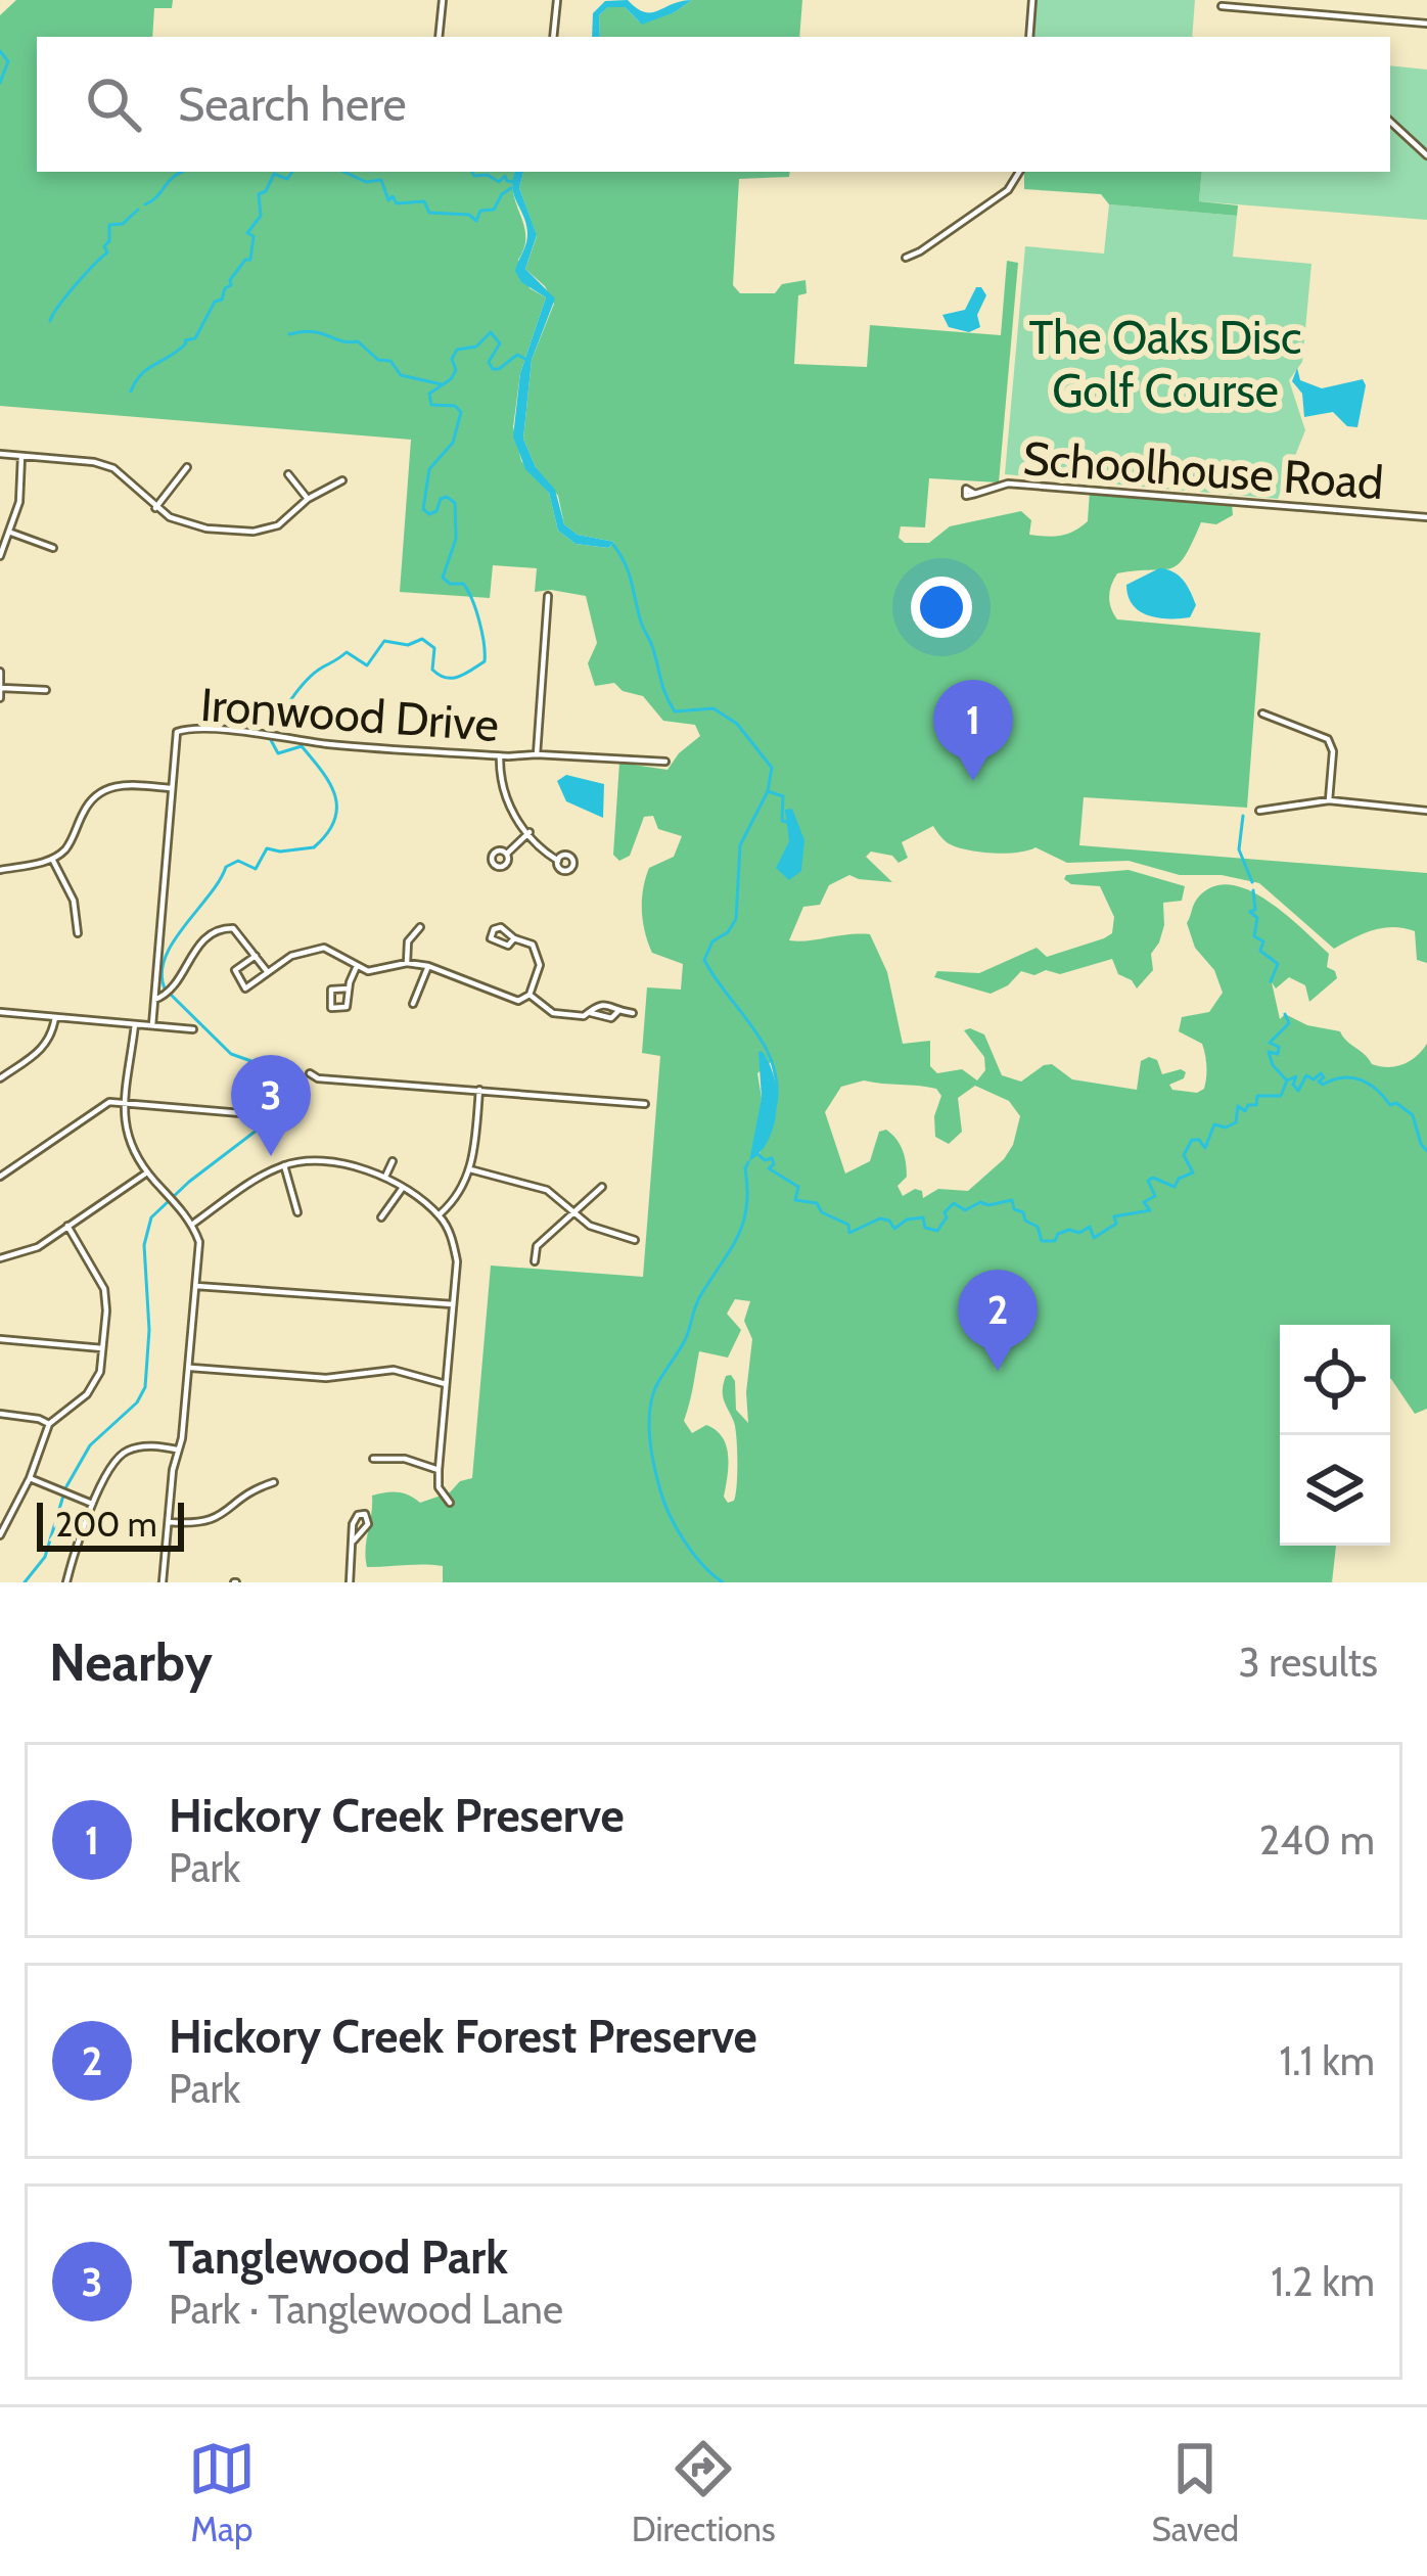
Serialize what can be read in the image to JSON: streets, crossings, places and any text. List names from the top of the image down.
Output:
{
  "streets": {
    "street": ["Schoolhouse Road", "Ironwood Drive"]
  },
  "parks": ["The Oaks Disc Golf Course"],
  "scale_bar": "200 m",
  "page": {
    "search": "Search here",
    "pins": ["1", "3", "2"],
    "scale": "200 m",
    "heading": ["Nearby", "3 results"],
    "list": [
      {
        "mark": "1",
        "name": "Hickory Creek Preserve",
        "note": "Park",
        "value": "240 m"
      },
      {
        "mark": "2",
        "name": "Hickory Creek Forest Preserve",
        "note": "Park",
        "value": "1.1 km"
      },
      {
        "mark": "3",
        "name": "Tanglewood Park",
        "note": "Park · Tanglewood Lane",
        "value": "1.2 km"
      }
    ],
    "nav": ["Map", "Directions", "Saved"]
  }
}
